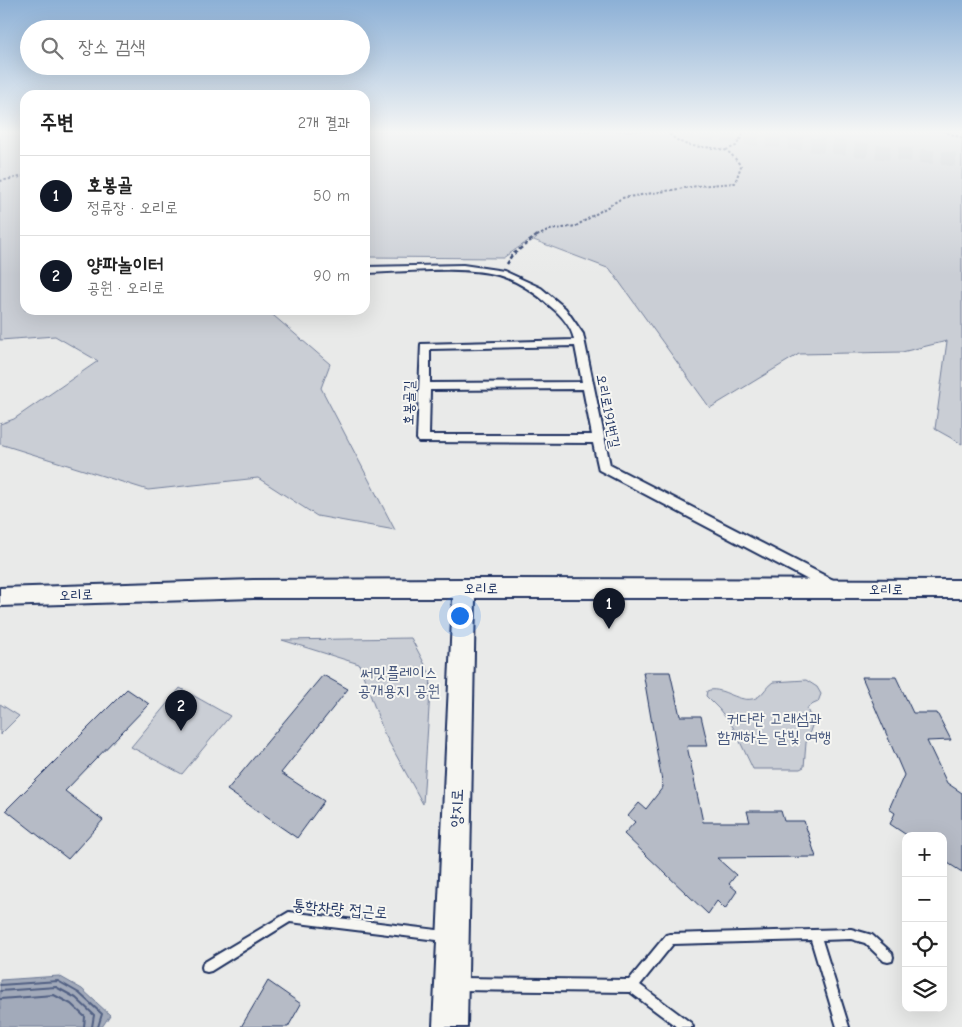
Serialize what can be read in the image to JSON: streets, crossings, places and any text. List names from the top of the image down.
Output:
{
  "streets": {
    "main road": ["오리로", "양지로"],
    "street": ["호봉골길", "오리로191번길"],
    "lane": ["통학차량 접근로"]
  },
  "crossings": [
    ["호봉골길", "오리로191번길"],
    ["오리로191번길", "오리로"],
    ["오리로", "양지로"],
    ["양지로", "통학차량 접근로"]
  ],
  "parks": ["써밋플레이스 공개용지 공원", "커다란 고래섬과 함께하는 달빛 여행"],
  "page": {
    "search": "장소 검색",
    "heading": ["주변", "2개 결과"],
    "list": [
      {
        "mark": "1",
        "name": "호봉골",
        "note": "정류장 · 오리로",
        "value": "50 m"
      },
      {
        "mark": "2",
        "name": "양파놀이터",
        "note": "공원 · 오리로",
        "value": "90 m"
      }
    ],
    "pins": ["1", "2"],
    "map_buttons": ["+", "−"]
  }
}
